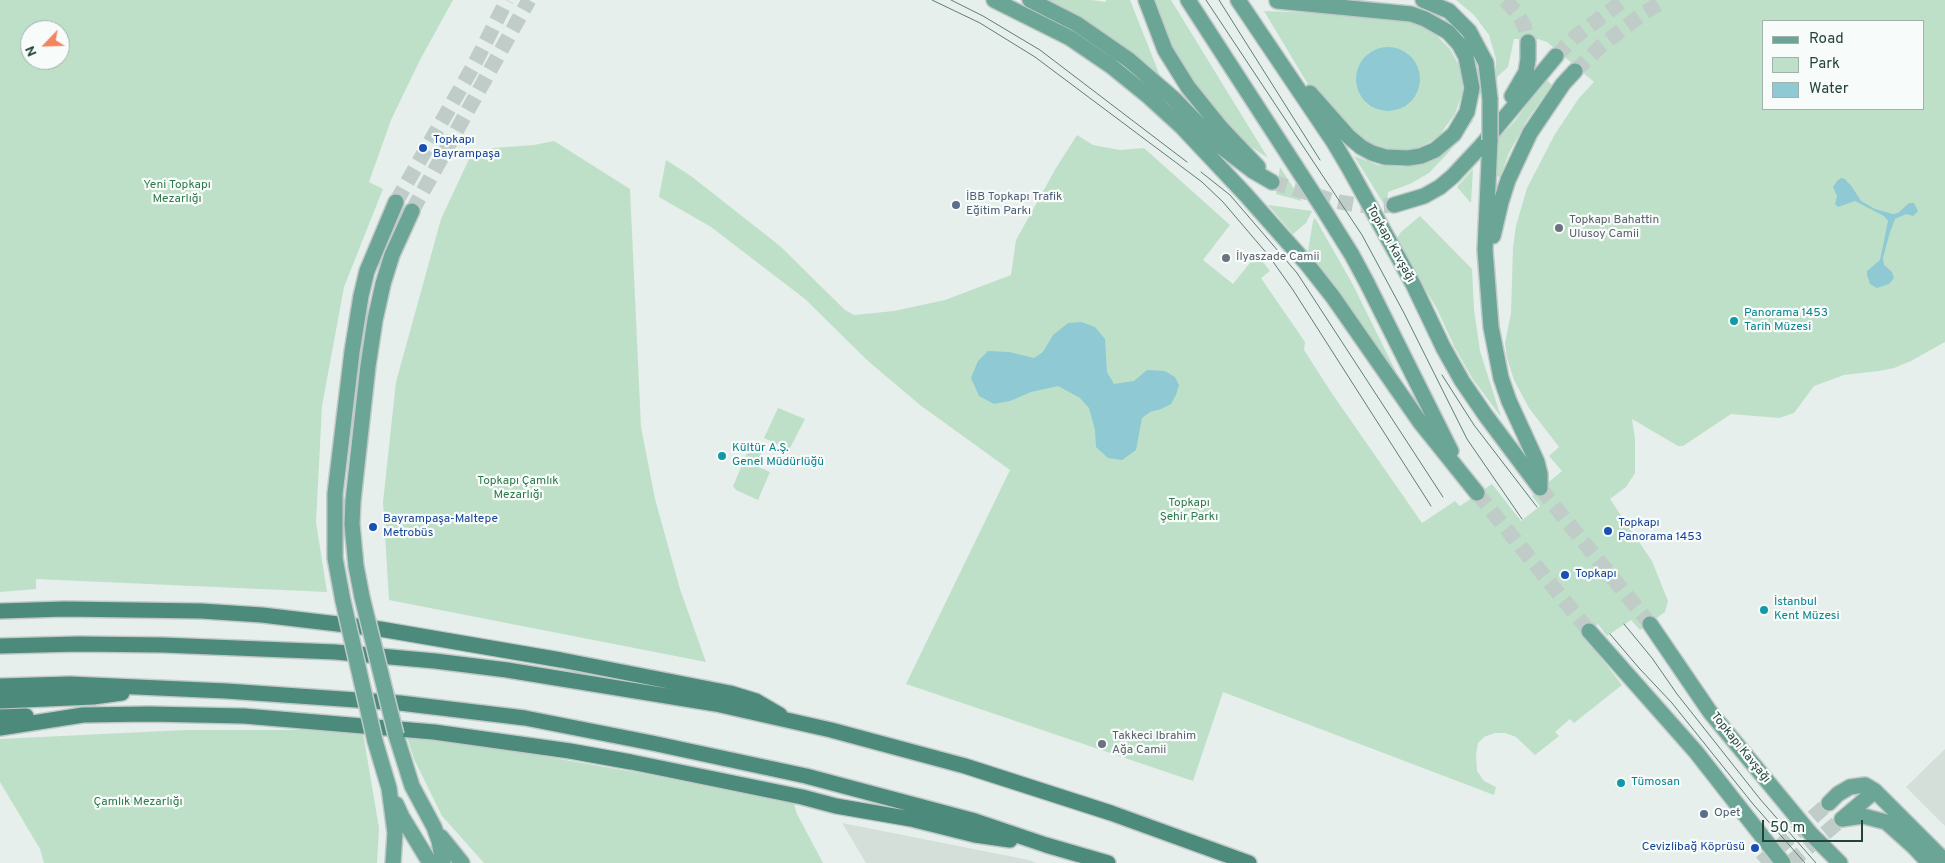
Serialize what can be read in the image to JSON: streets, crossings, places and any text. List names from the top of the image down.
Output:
{
  "streets": {
    "main road": ["Topkapı Kavşağı"]
  },
  "parks": [
    "Yeni Topkapı Mezarlığı",
    "Topkapı Çamlık Mezarlığı",
    "Topkapı Şehir Parkı",
    "Çamlık Mezarlığı"
  ],
  "places": [
    "Topkapı Bayrampaşa",
    "İBB Topkapı Trafik Eğitim Parkı",
    "Topkapı Bahattin Ulusoy Camii",
    "İlyaszade Camii",
    "Panorama 1453 Tarih Müzesi",
    "Kültür A.Ş. Genel Müdürlüğü",
    "Bayrampaşa-Maltepe Metrobüs",
    "Topkapı Panorama 1453",
    "Topkapı",
    "İstanbul Kent Müzesi",
    "Takkeci Ibrahim Ağa Camii",
    "Tümosan",
    "Opet",
    "Cevizlibağ Köprüsü"
  ],
  "legend": ["Road", "Park", "Water"],
  "scale_bar": "50 m",
  "north": "bottom left"
}
